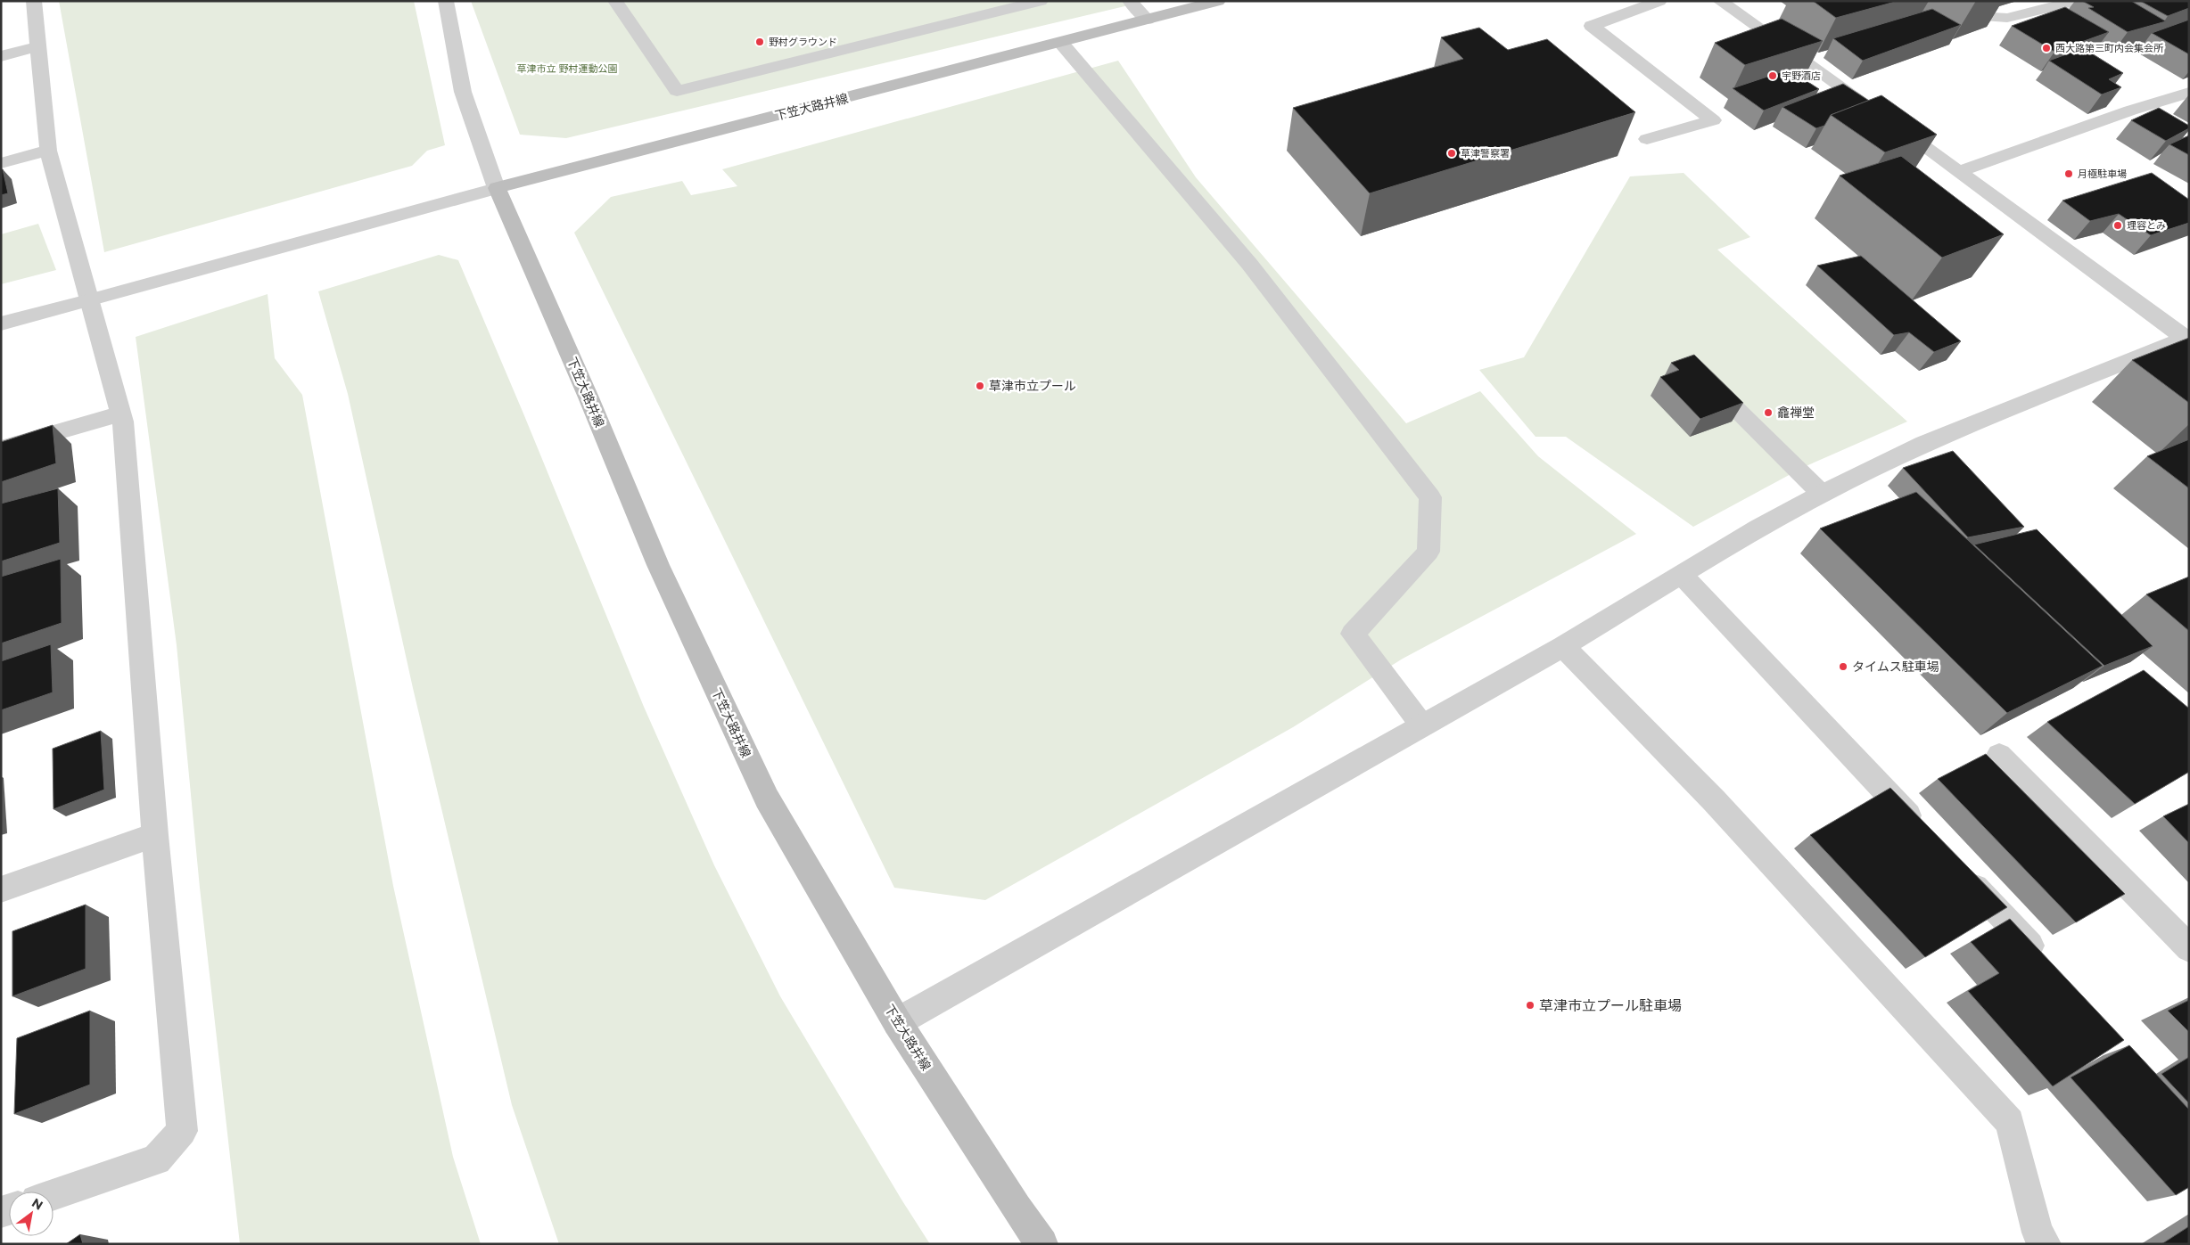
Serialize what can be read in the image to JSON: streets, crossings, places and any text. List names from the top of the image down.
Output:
{
  "streets": {
    "main road": ["下笠大路井線"]
  },
  "parks": ["草津市立 野村運動公園"],
  "places": [
    "野村グラウンド",
    "西大路第三町内会集会所",
    "宇野酒店",
    "草津警察署",
    "月極駐車場",
    "理容とみ",
    "草津市立プール",
    "龕禅堂",
    "タイムス駐車場",
    "草津市立プール駐車場"
  ],
  "north": "top right"
}
